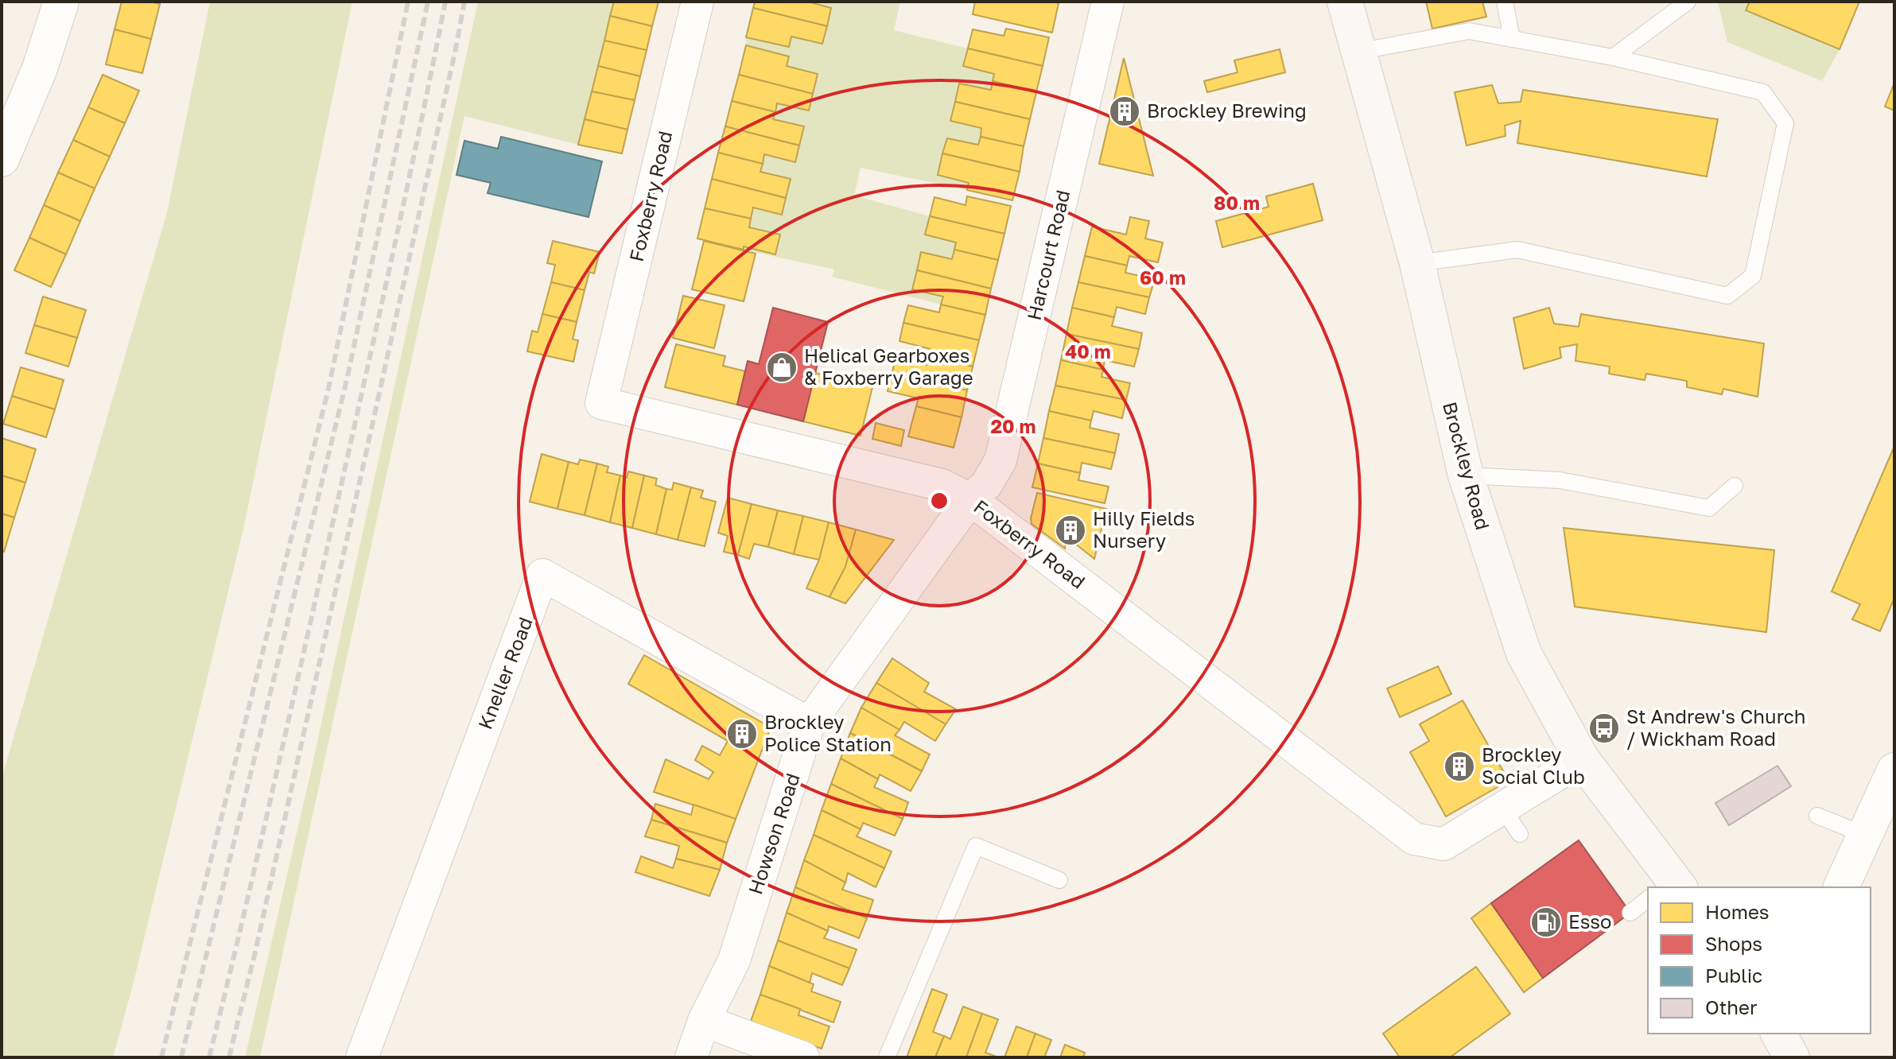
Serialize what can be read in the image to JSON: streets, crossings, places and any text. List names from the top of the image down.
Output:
{
  "streets": {
    "main road": ["Brockley Road"],
    "street": [
      "Foxberry Road",
      "Harcourt Road",
      "Kneller Road",
      "Howson Road"
    ]
  },
  "crossings": [
    ["Foxberry Road", "Harcourt Road"],
    ["Foxberry Road", "Brockley Road"],
    ["Foxberry Road", "Howson Road"],
    ["Harcourt Road", "Howson Road"],
    ["Kneller Road", "Howson Road"]
  ],
  "places": {
    "building": [
      "Brockley Brewing",
      "Hilly Fields Nursery",
      "Brockley Police Station",
      "Brockley Social Club"
    ],
    "shop": ["Helical Gearboxes & Foxberry Garage"],
    "bus stop": ["St Andrew's Church / Wickham Road"],
    "fuel station": ["Esso"]
  },
  "legend": [
    "Homes",
    "Shops",
    "Public",
    "Other"
  ],
  "rings": [
    "80 m",
    "60 m",
    "40 m",
    "20 m"
  ]
}
